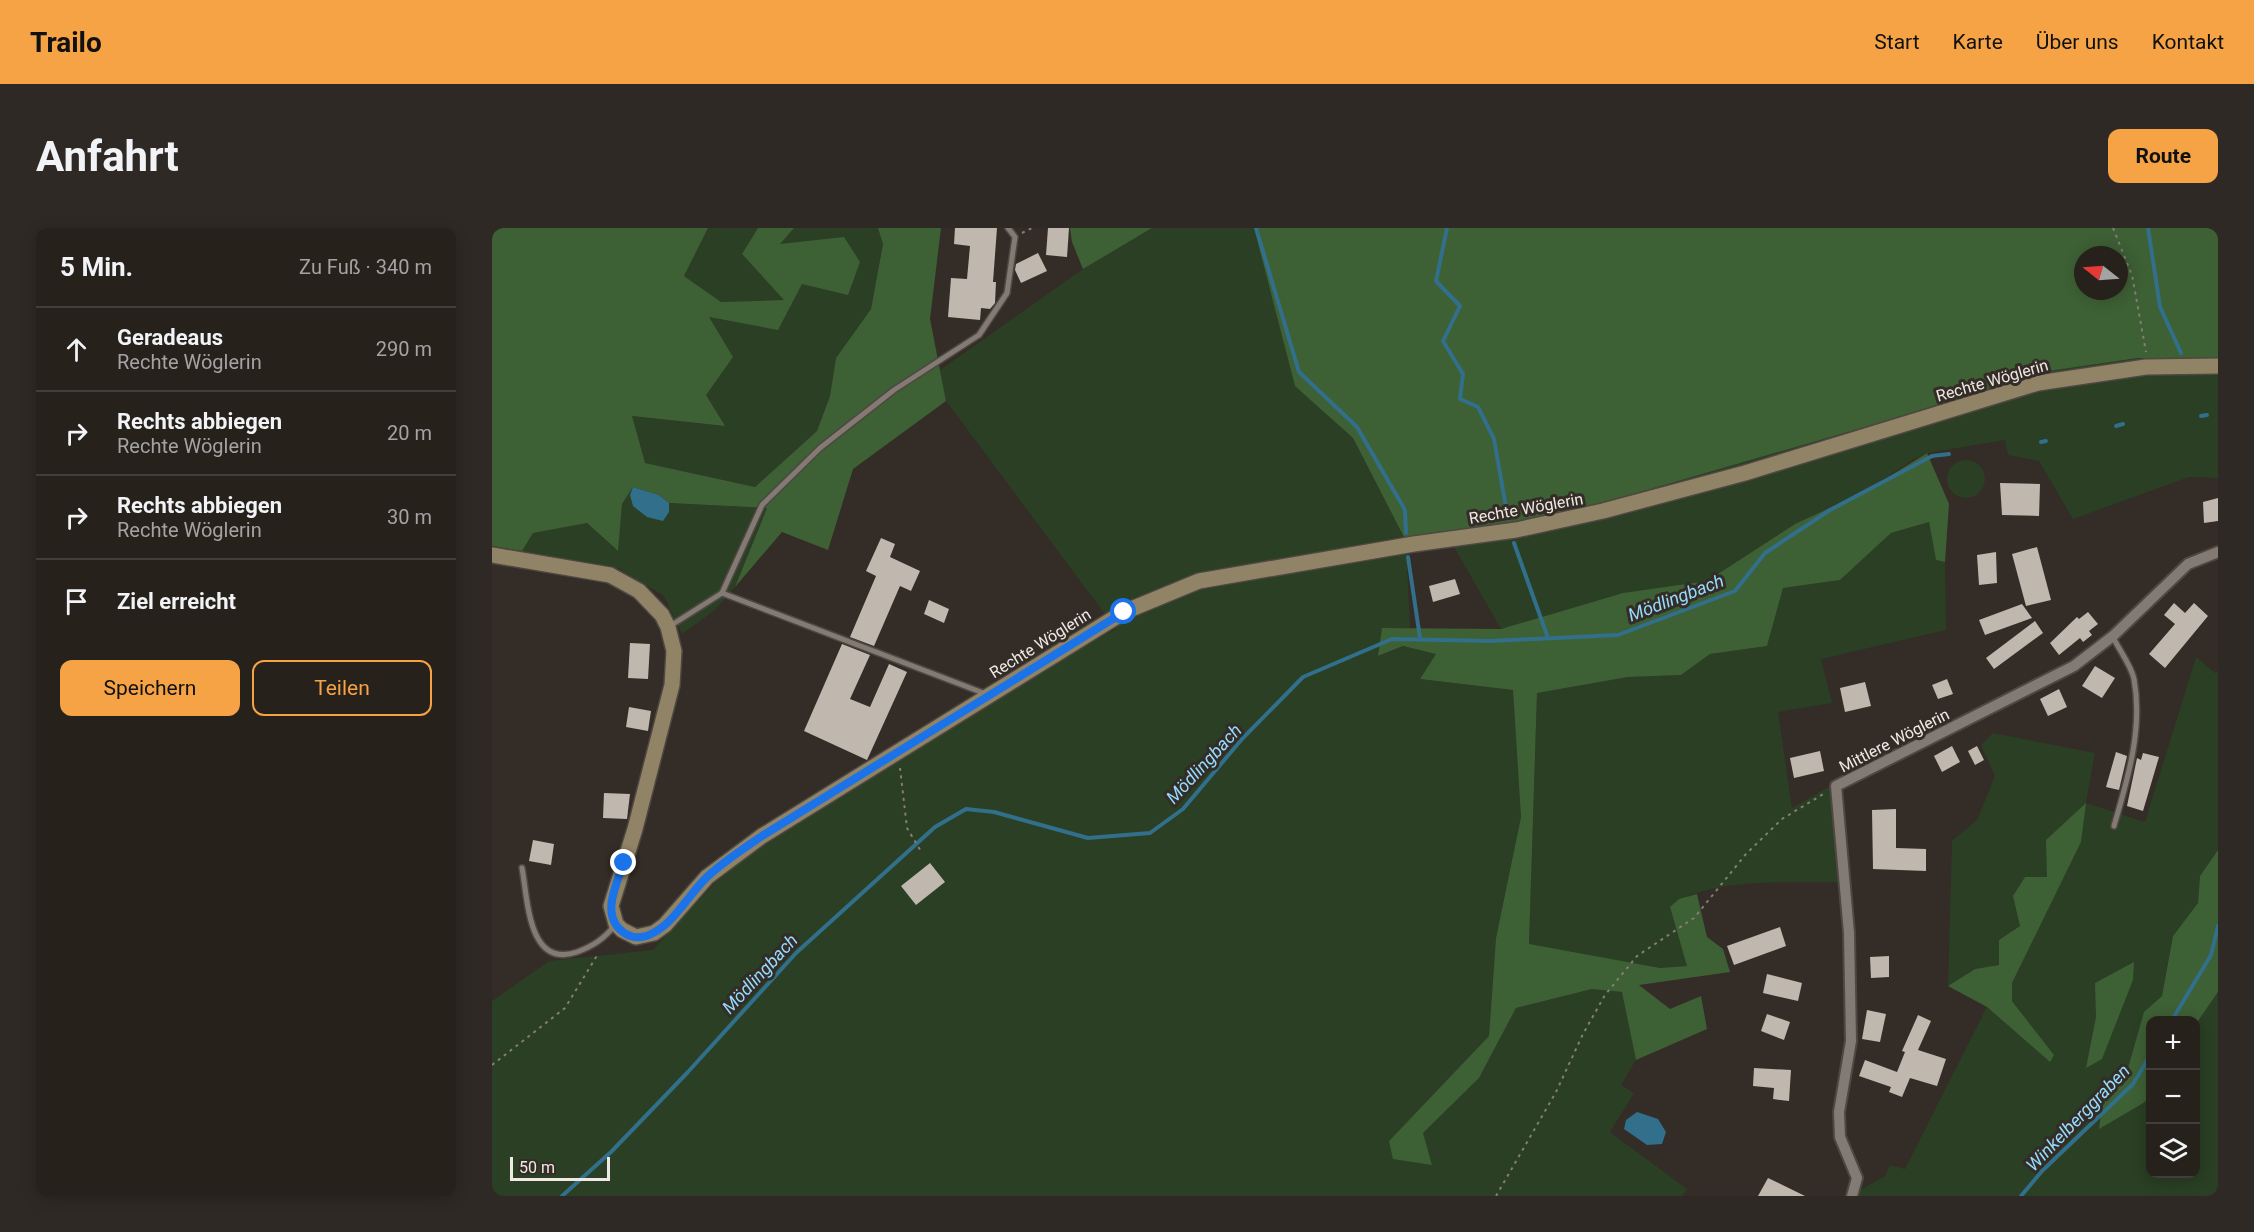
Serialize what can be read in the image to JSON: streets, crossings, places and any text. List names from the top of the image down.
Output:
{
  "streets": {
    "main road": ["Rechte Wöglerin"],
    "street": ["Mittlere Wöglerin"]
  },
  "water": ["Mödlingbach", "Winkelberggraben"],
  "scale_bar": "50 m",
  "north": "left",
  "page": {
    "header": "Trailo",
    "nav": [
      "Start",
      "Karte",
      "Über uns",
      "Kontakt"
    ],
    "buttons": [
      "Route",
      ["Speichern", "Teilen"]
    ],
    "title": "Anfahrt",
    "heading": ["5 Min.", "Zu Fuß · 340 m"],
    "list": [
      ["Geradeaus", "Rechte Wöglerin", "290 m"],
      ["Rechts abbiegen", "Rechte Wöglerin", "20 m"],
      ["Rechts abbiegen", "Rechte Wöglerin", "30 m"],
      "Ziel erreicht"
    ],
    "map_buttons": ["+", "−"],
    "scale": "50 m"
  }
}
